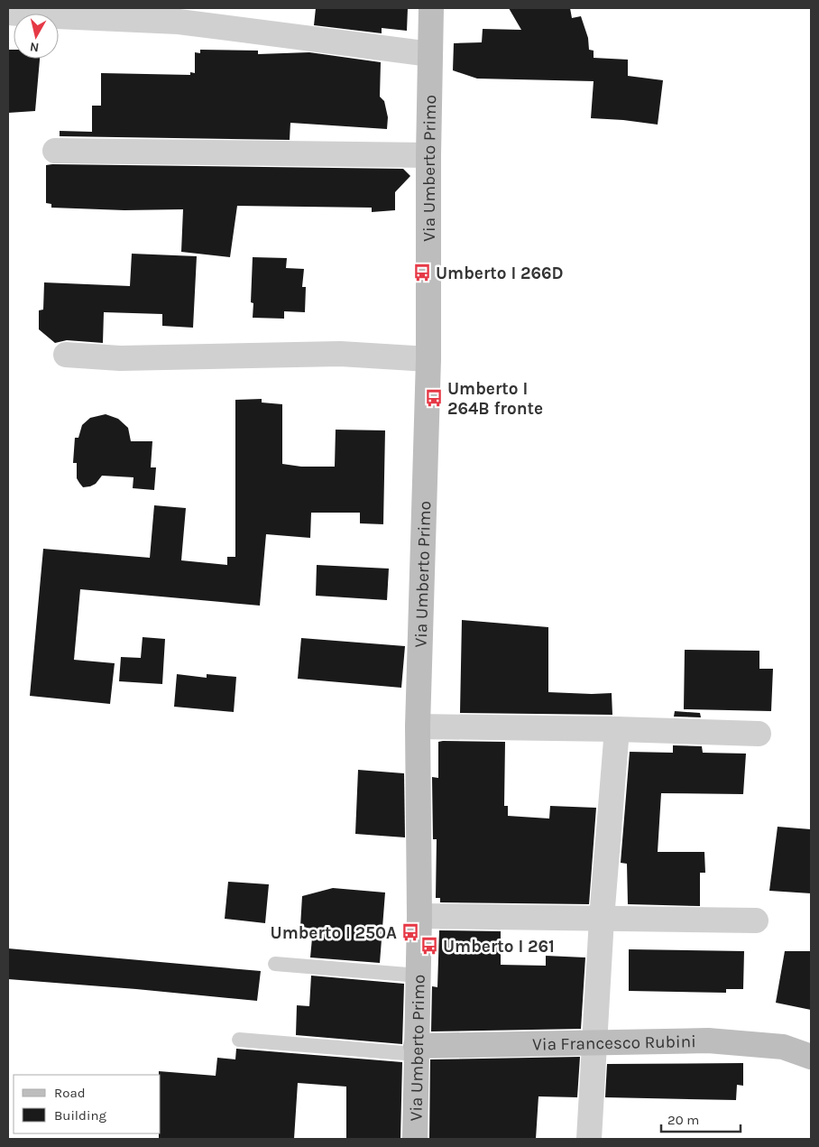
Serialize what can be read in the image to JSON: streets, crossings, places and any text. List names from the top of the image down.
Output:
{
  "streets": {
    "main road": ["Via Umberto Primo", "Via Francesco Rubini"]
  },
  "crossings": [
    ["Via Umberto Primo", "Via Francesco Rubini"]
  ],
  "places": {
    "bus stop": [
      "Umberto I 266D",
      "Umberto I 264B fronte",
      "Umberto I 250A",
      "Umberto I 261"
    ]
  },
  "legend": ["Road", "Building"],
  "scale_bar": "20 m",
  "north": "bottom"
}
